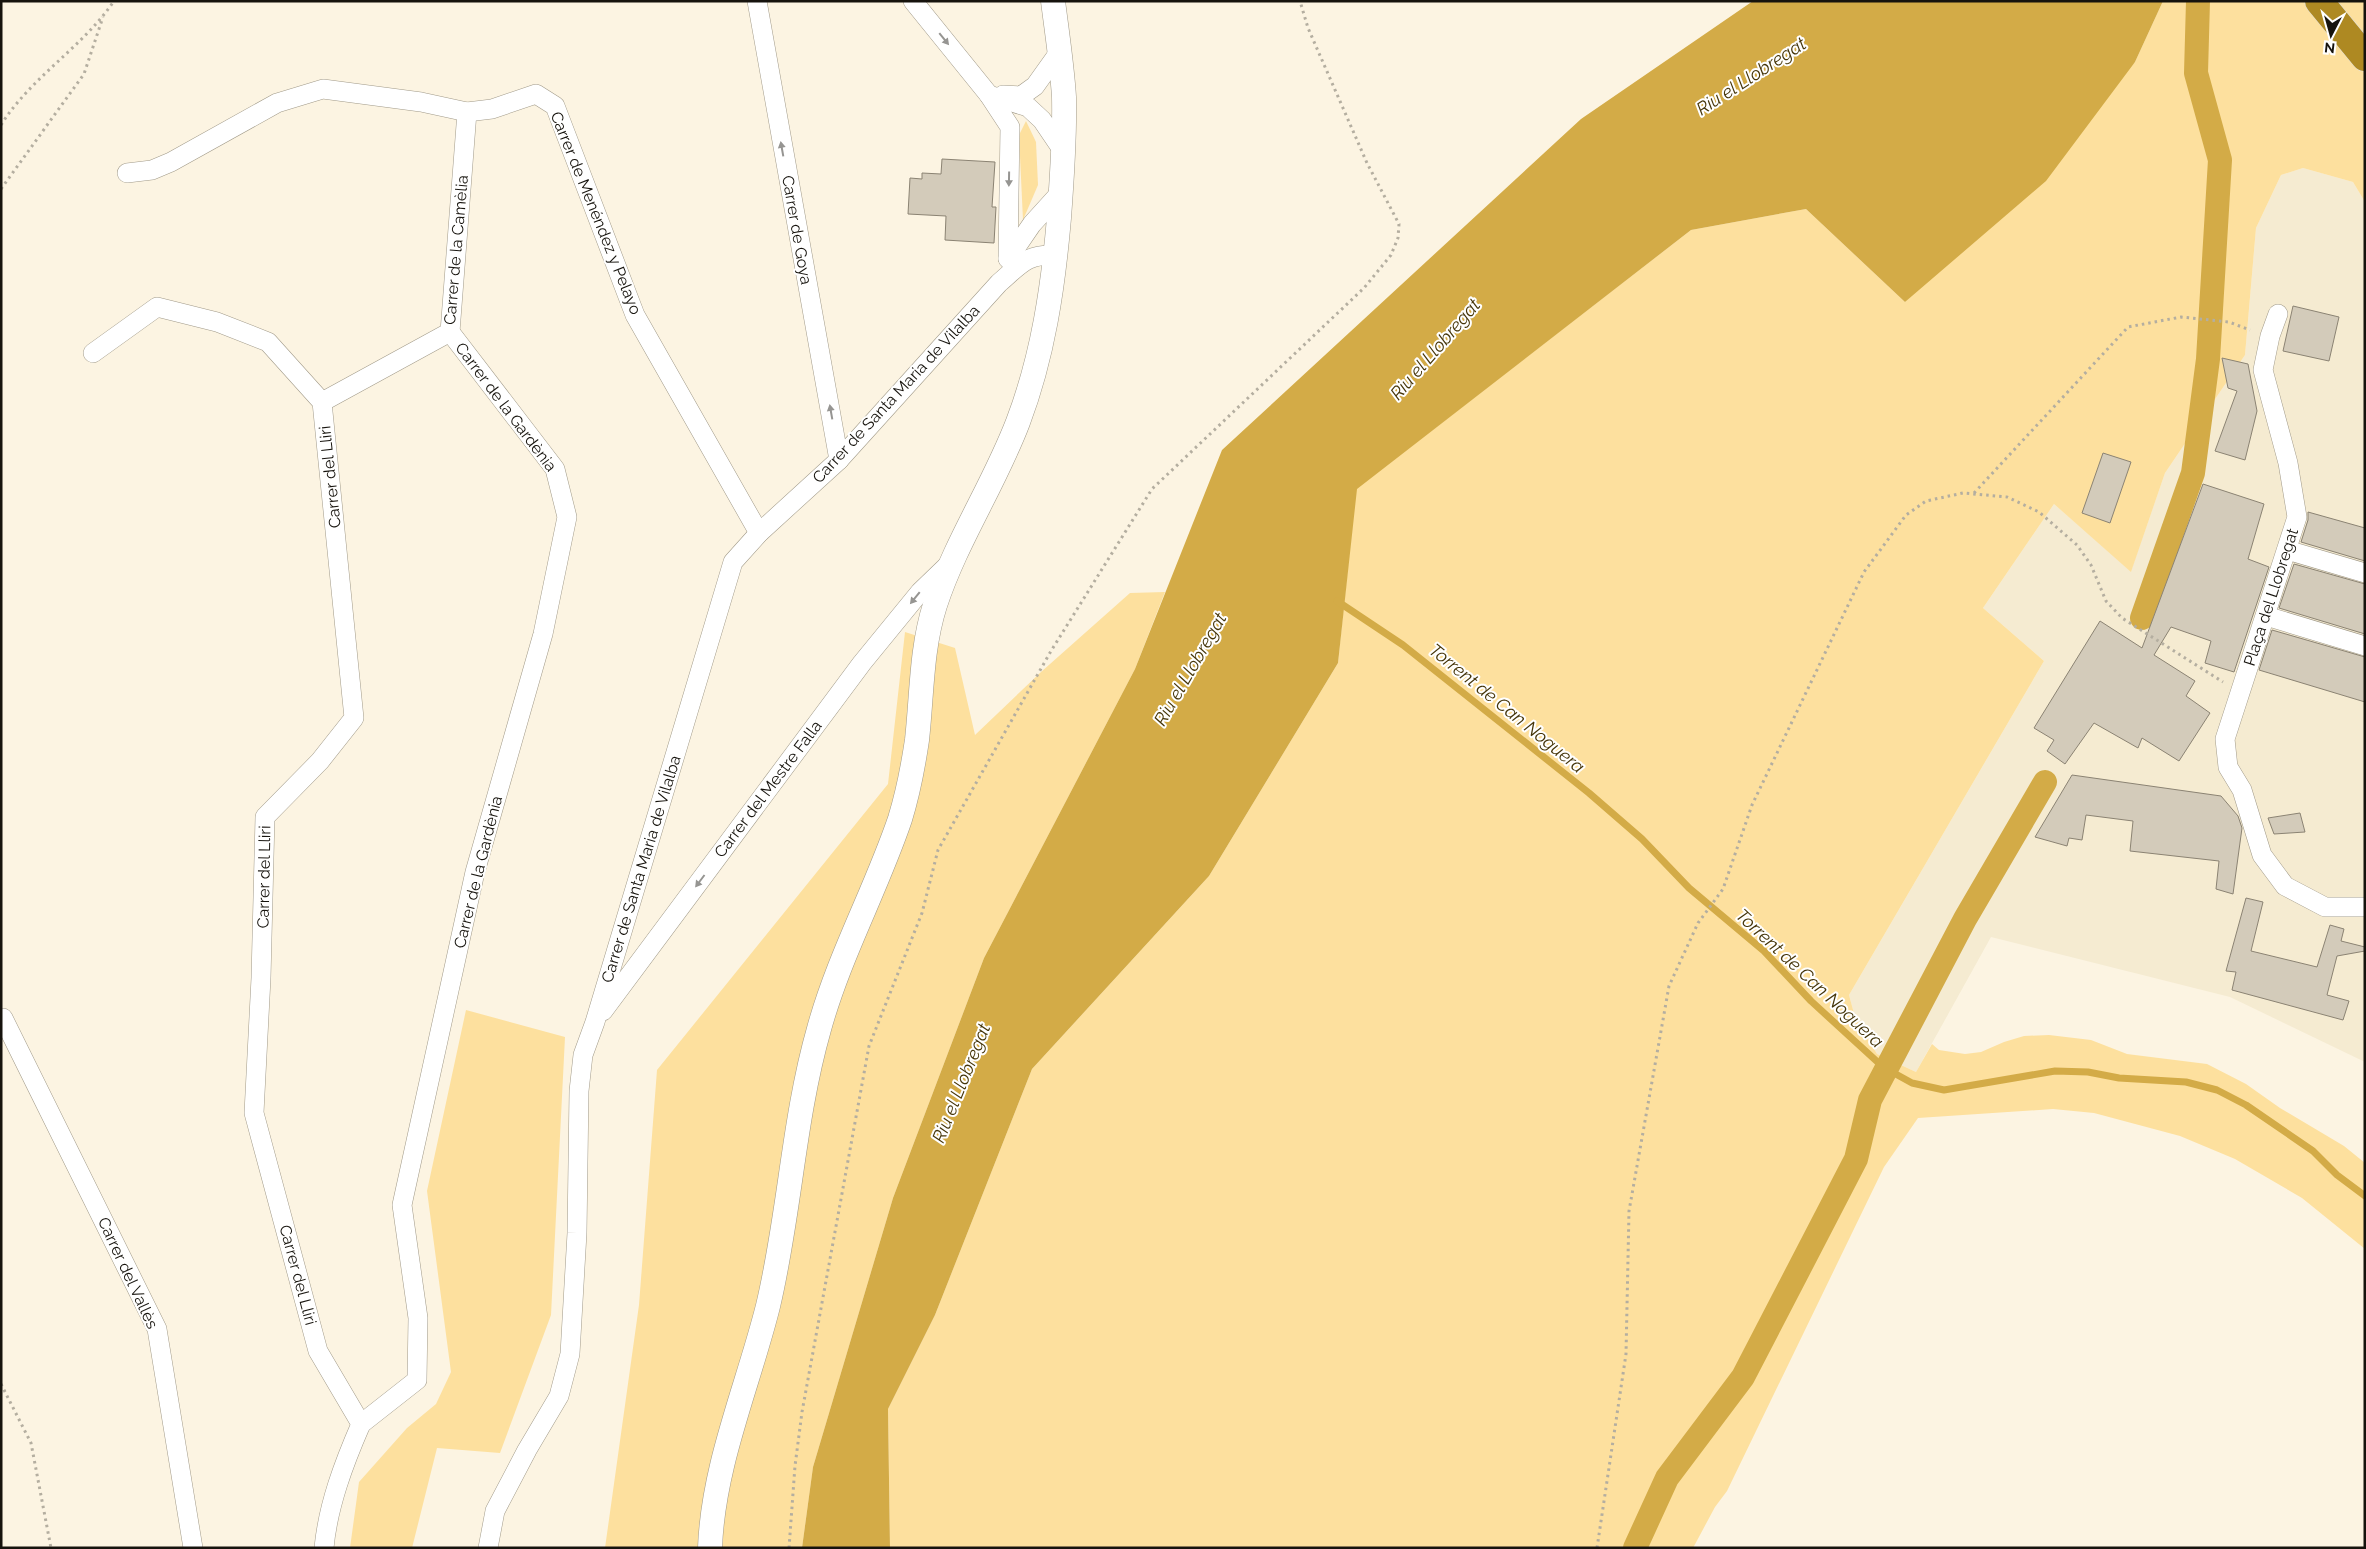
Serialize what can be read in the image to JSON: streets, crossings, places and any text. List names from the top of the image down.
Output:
{
  "streets": {
    "street": [
      "Carrer de Menéndez y Pelayo",
      "Carrer de Goya",
      "Carrer de la Camèlia",
      "Carrer de Santa Maria de Vilalba",
      "Carrer de la Gardènia",
      "Carrer del Lliri",
      "Plaça del Llobregat",
      "Carrer del Mestre Falla",
      "Carrer del Vallès"
    ]
  },
  "crossings": [
    ["Carrer de Menéndez y Pelayo", "Carrer de la Camèlia"],
    ["Carrer de Menéndez y Pelayo", "Carrer de Santa Maria de Vilalba"],
    ["Carrer de Goya", "Carrer de Santa Maria de Vilalba"],
    ["Carrer de la Camèlia", "Carrer de la Gardènia"],
    ["Carrer de la Camèlia", "Carrer del Lliri"],
    ["Carrer de Santa Maria de Vilalba", "Carrer del Mestre Falla"],
    ["Carrer de la Gardènia", "Carrer del Lliri"]
  ],
  "one_way": ["Carrer de Goya"],
  "water": ["Riu el Llobregat", "Torrent de Can Noguera"],
  "north": "bottom"
}
